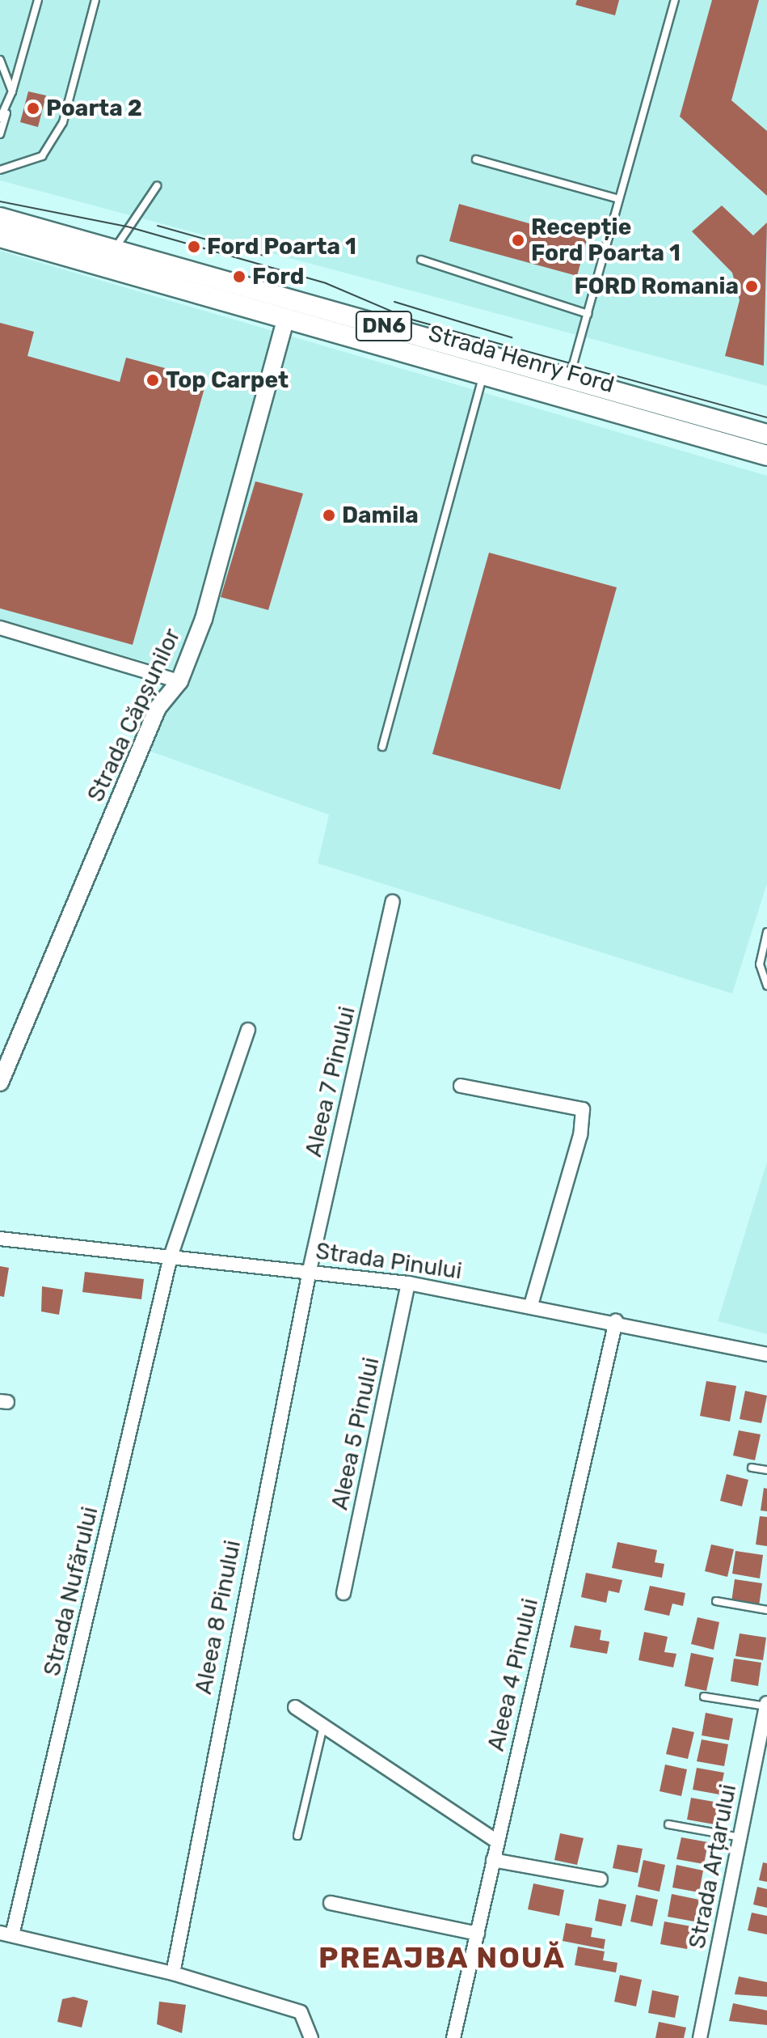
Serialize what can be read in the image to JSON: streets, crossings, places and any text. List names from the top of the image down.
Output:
{
  "streets": {
    "main road": ["DN6", "Strada Henry Ford"],
    "street": [
      "Strada Căpșunilor",
      "Aleea 7 Pinului",
      "Strada Pinului",
      "Aleea 5 Pinului",
      "Strada Nufărului",
      "Aleea 8 Pinului",
      "Aleea 4 Pinului",
      "Strada Arțarului"
    ]
  },
  "crossings": [
    ["Strada Henry Ford", "Strada Căpșunilor"],
    ["Aleea 7 Pinului", "Strada Pinului"],
    ["Aleea 7 Pinului", "Aleea 8 Pinului"],
    ["Strada Pinului", "Aleea 5 Pinului"],
    ["Strada Pinului", "Strada Nufărului"],
    ["Strada Pinului", "Aleea 8 Pinului"],
    ["Strada Pinului", "Aleea 4 Pinului"]
  ],
  "districts": ["PREAJBA NOUĂ"],
  "places": [
    "Poarta 2",
    "Recepție Ford Poarta 1",
    "Ford Poarta 1",
    "Ford",
    "FORD Romania",
    "Top Carpet",
    "Damila"
  ]
}
